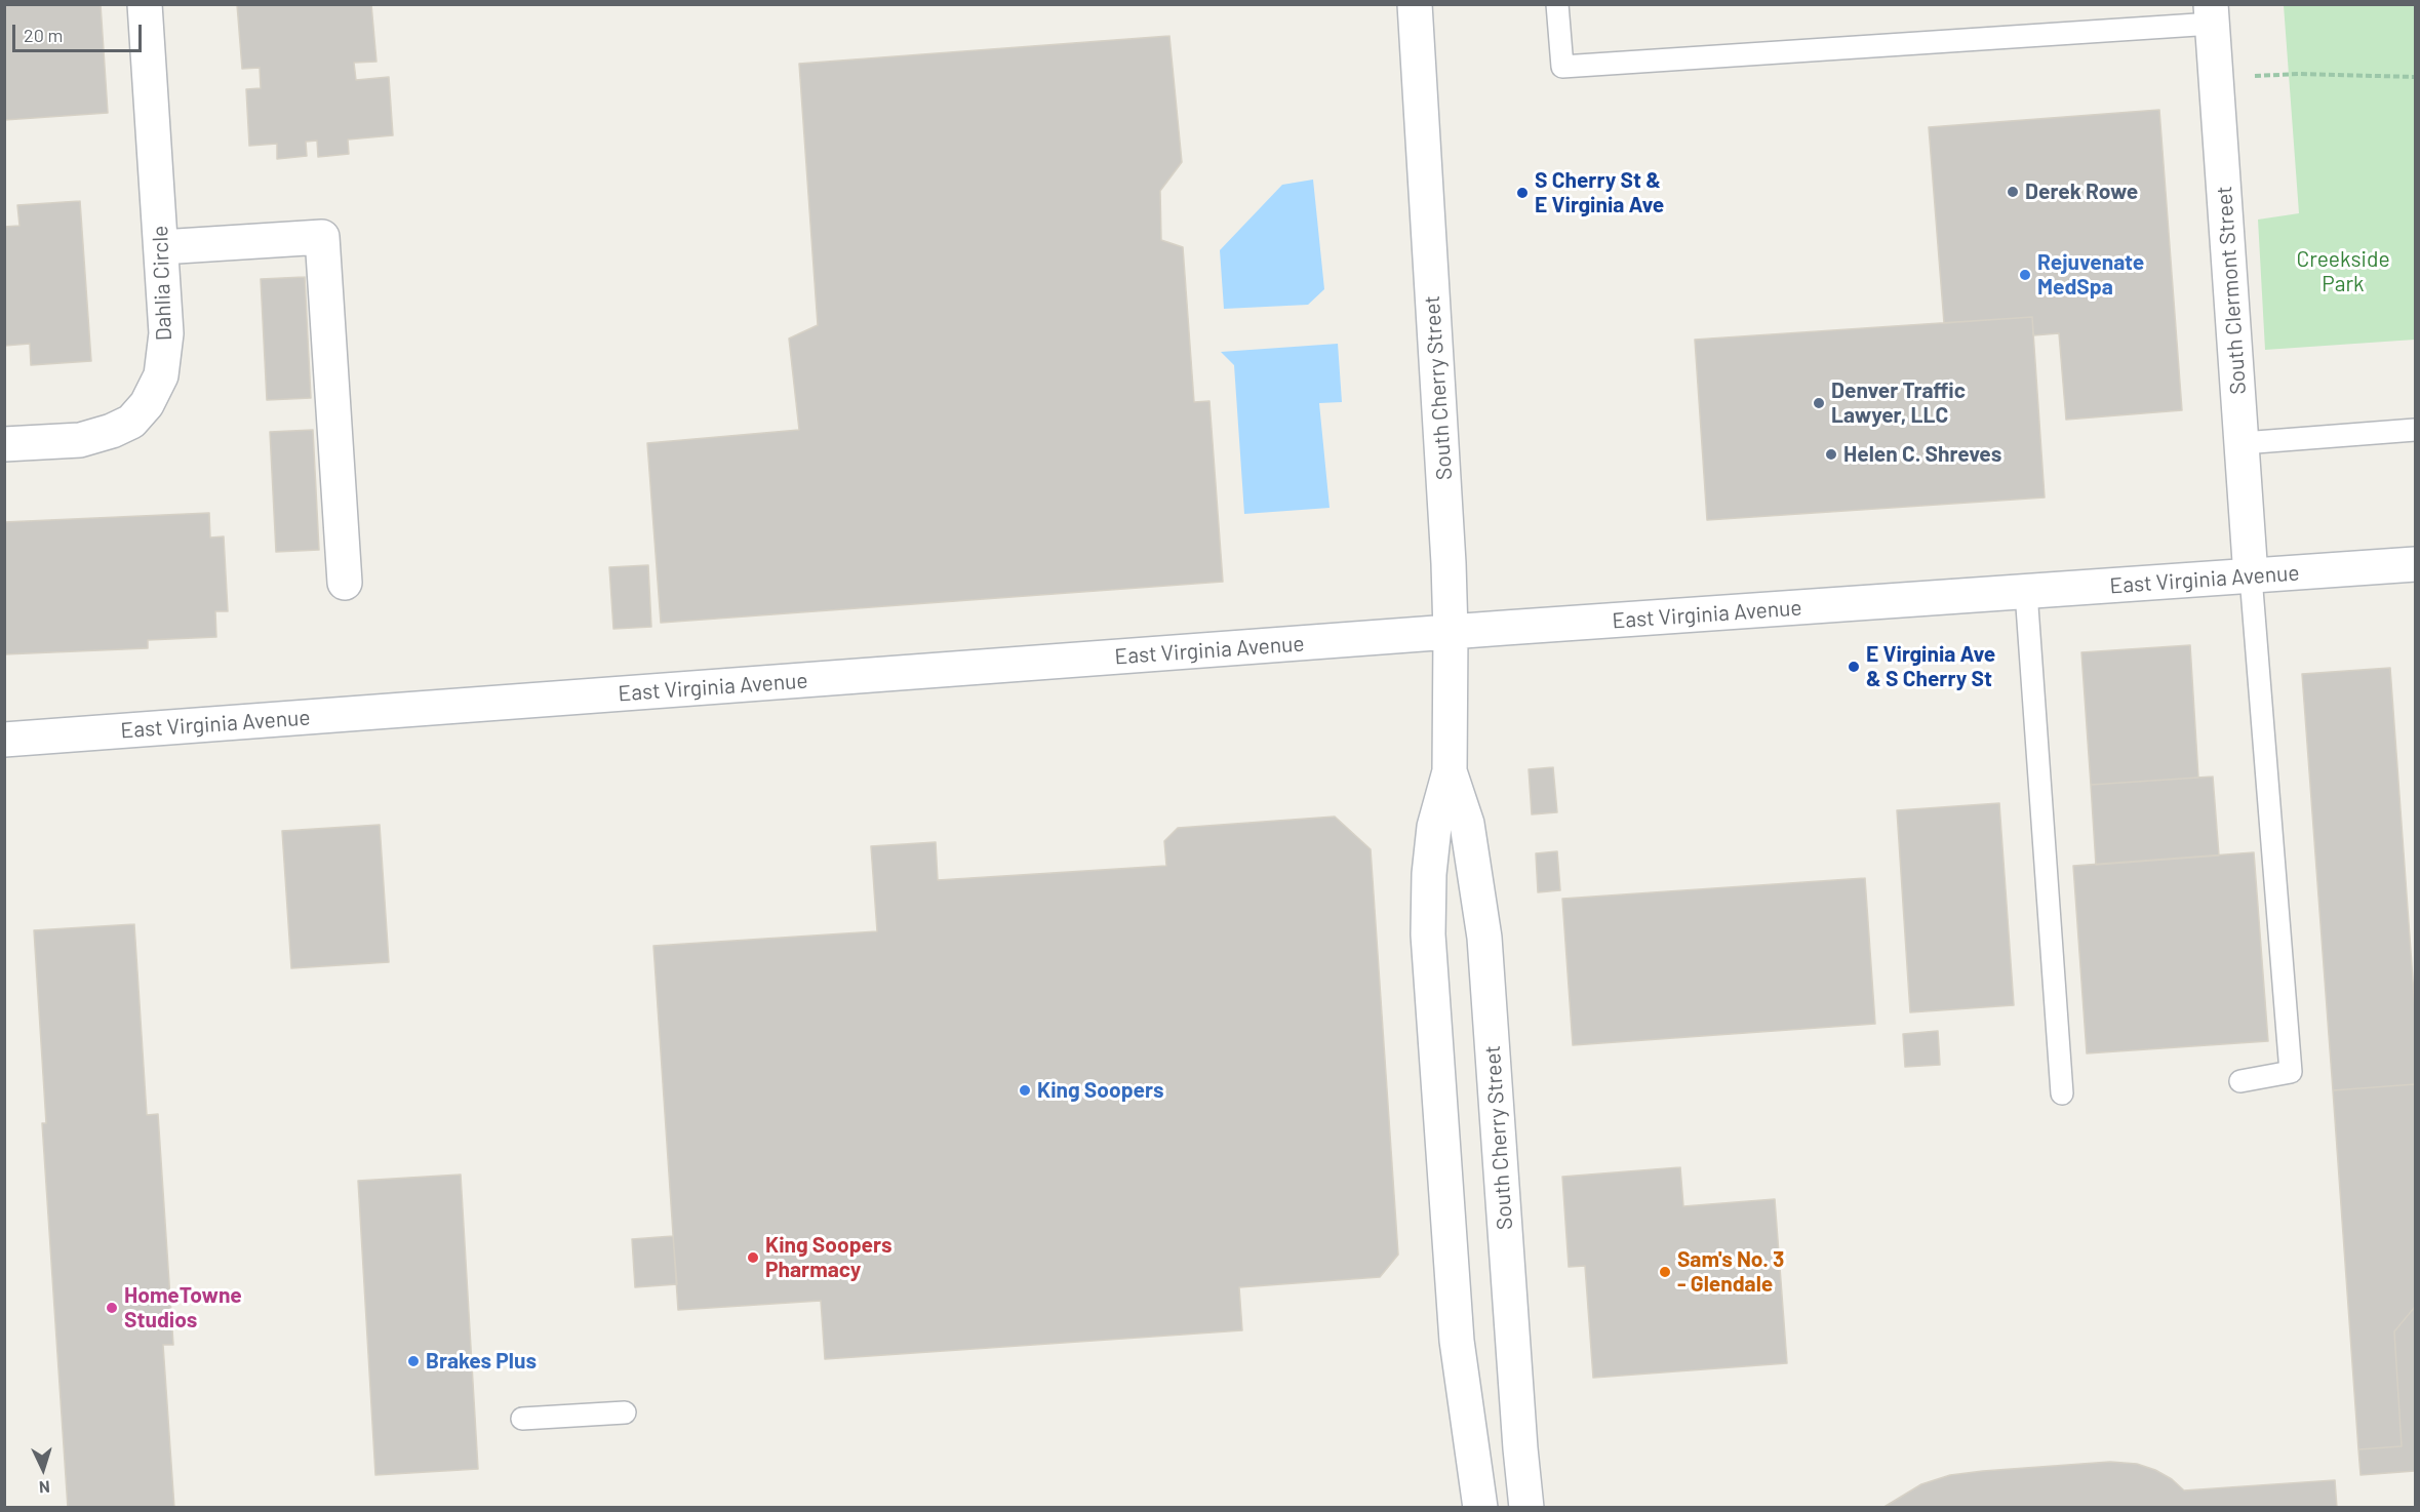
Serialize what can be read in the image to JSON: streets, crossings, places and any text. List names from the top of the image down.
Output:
{
  "streets": {
    "main road": [
      "Dahlia Circle",
      "South Clermont Street",
      "South Cherry Street",
      "East Virginia Avenue"
    ]
  },
  "crossings": [
    ["South Clermont Street", "East Virginia Avenue"],
    ["South Cherry Street", "East Virginia Avenue"]
  ],
  "parks": ["Creekside Park"],
  "places": [
    "Derek Rowe",
    "S Cherry St & E Virginia Ave",
    "Rejuvenate MedSpa",
    "Denver Traffic Lawyer, LLC",
    "Helen C. Shreves",
    "E Virginia Ave & S Cherry St",
    "King Soopers",
    "King Soopers Pharmacy",
    "Sam's No. 3 - Glendale",
    "HomeTowne Studios",
    "Brakes Plus"
  ],
  "scale_bar": "20 m",
  "north": "bottom"
}
